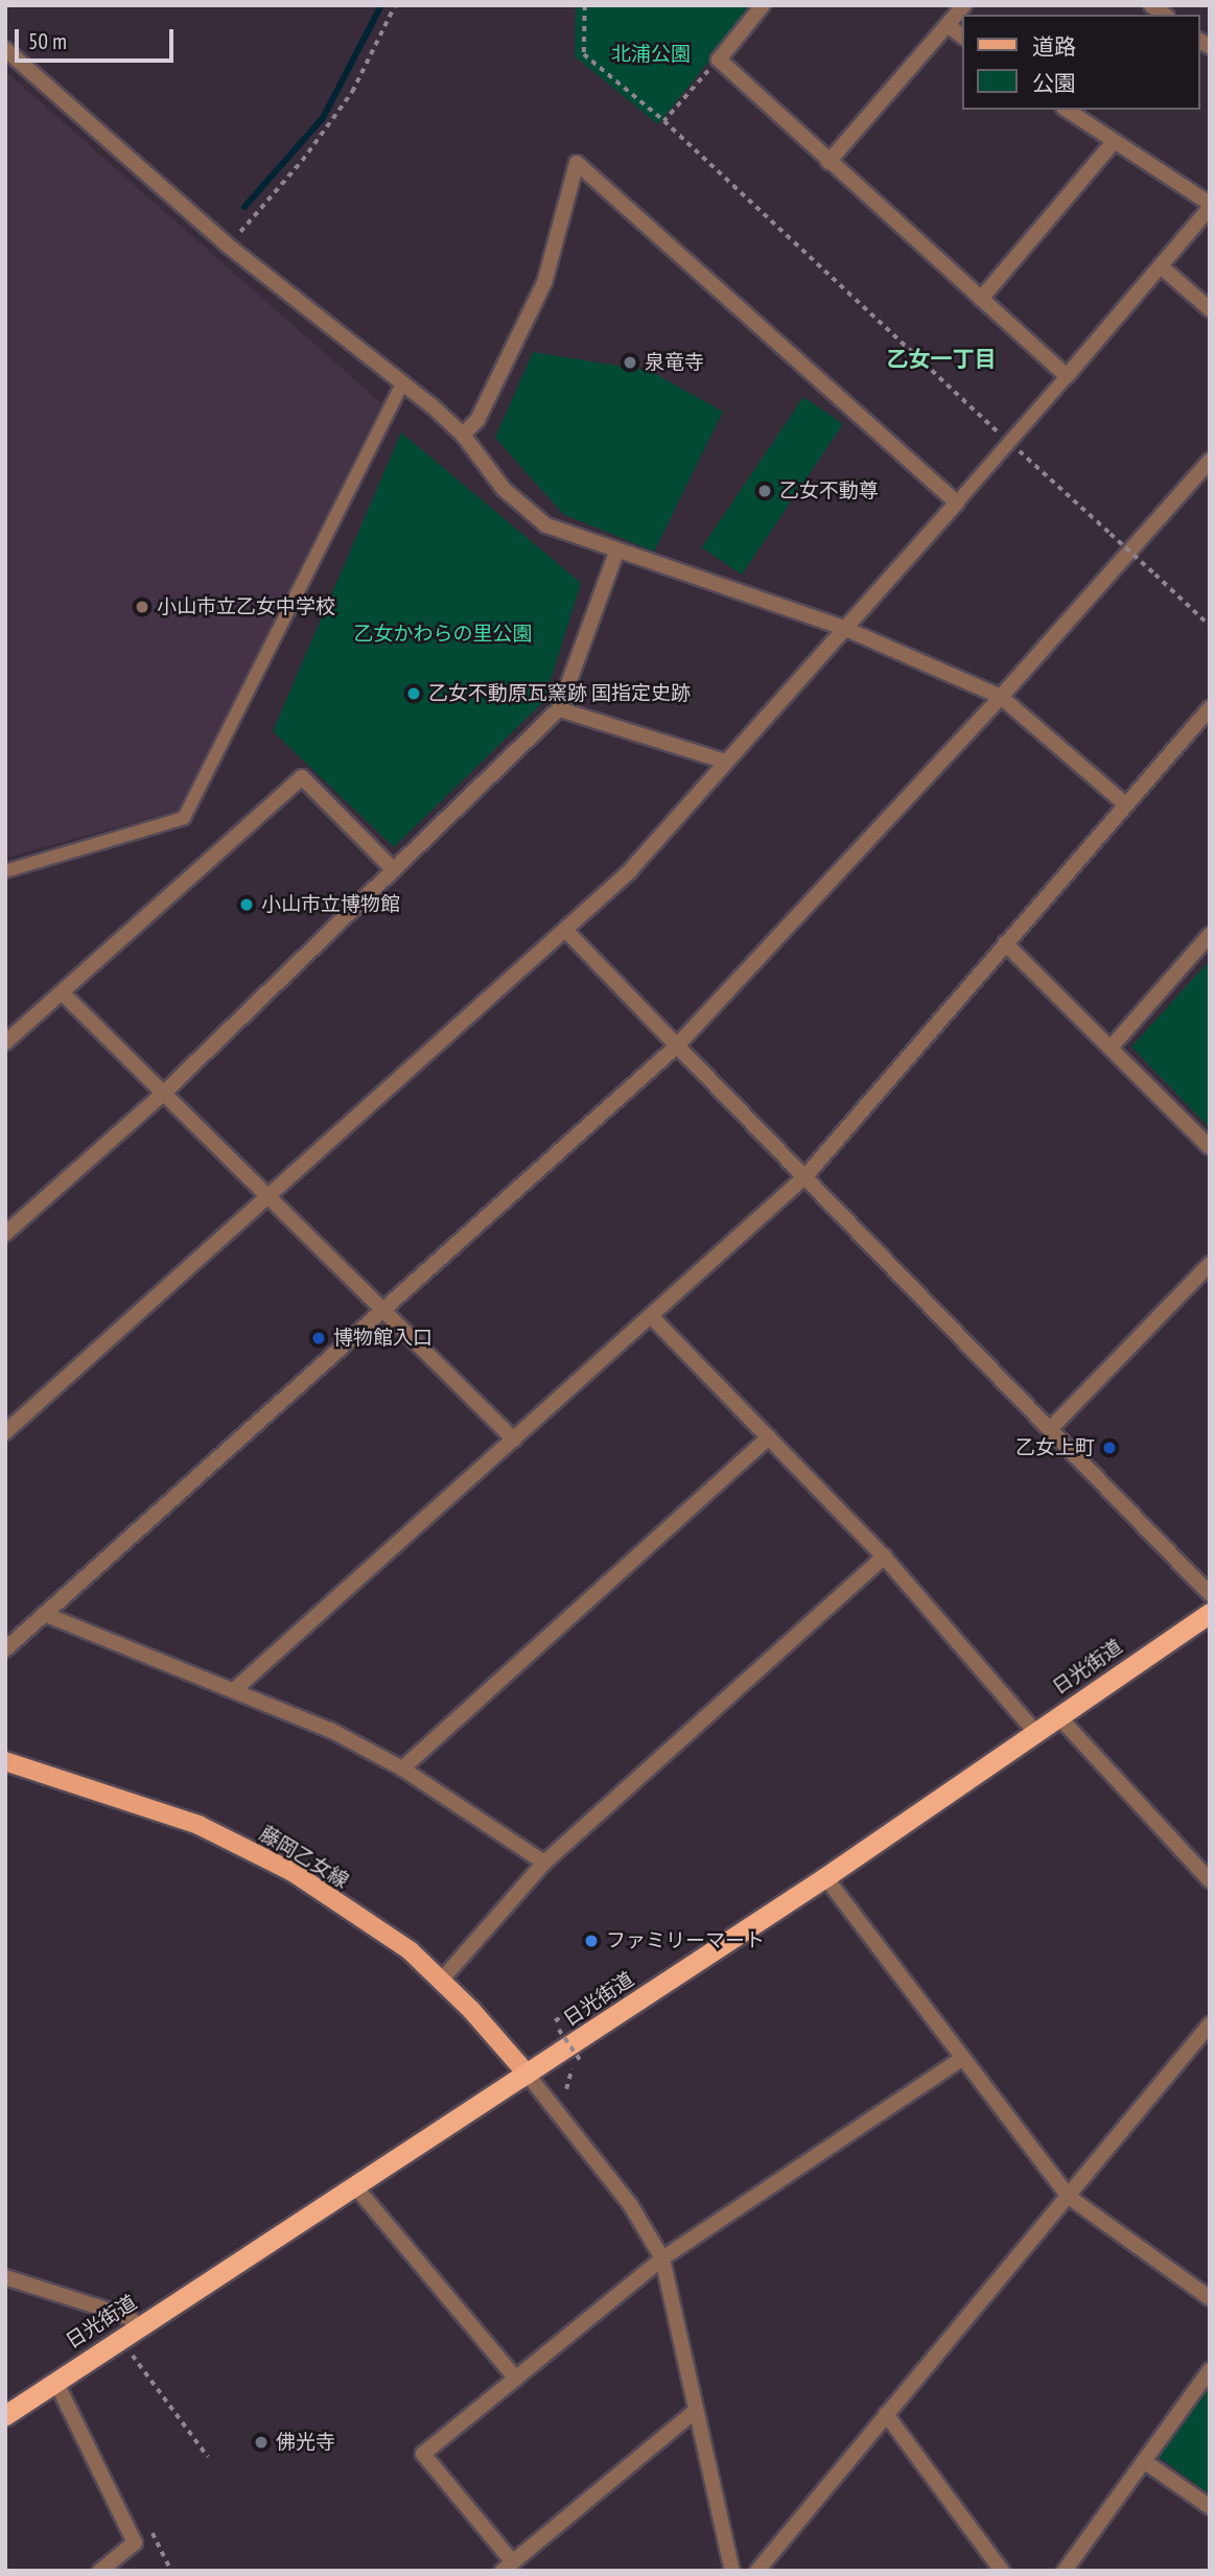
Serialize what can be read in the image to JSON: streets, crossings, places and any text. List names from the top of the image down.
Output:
{
  "streets": {
    "highway": ["日光街道"],
    "main road": ["藤岡乙女線"]
  },
  "crossings": [
    ["日光街道", "藤岡乙女線"]
  ],
  "districts": ["乙女一丁目"],
  "parks": ["北浦公園", "乙女かわらの里公園"],
  "places": [
    "泉竜寺",
    "乙女不動尊",
    "小山市立乙女中学校",
    "乙女不動原瓦窯跡 国指定史跡",
    "小山市立博物館",
    "博物館入口",
    "乙女上町",
    "ファミリーマート",
    "佛光寺"
  ],
  "legend": ["道路", "公園"],
  "scale_bar": "50 m"
}
